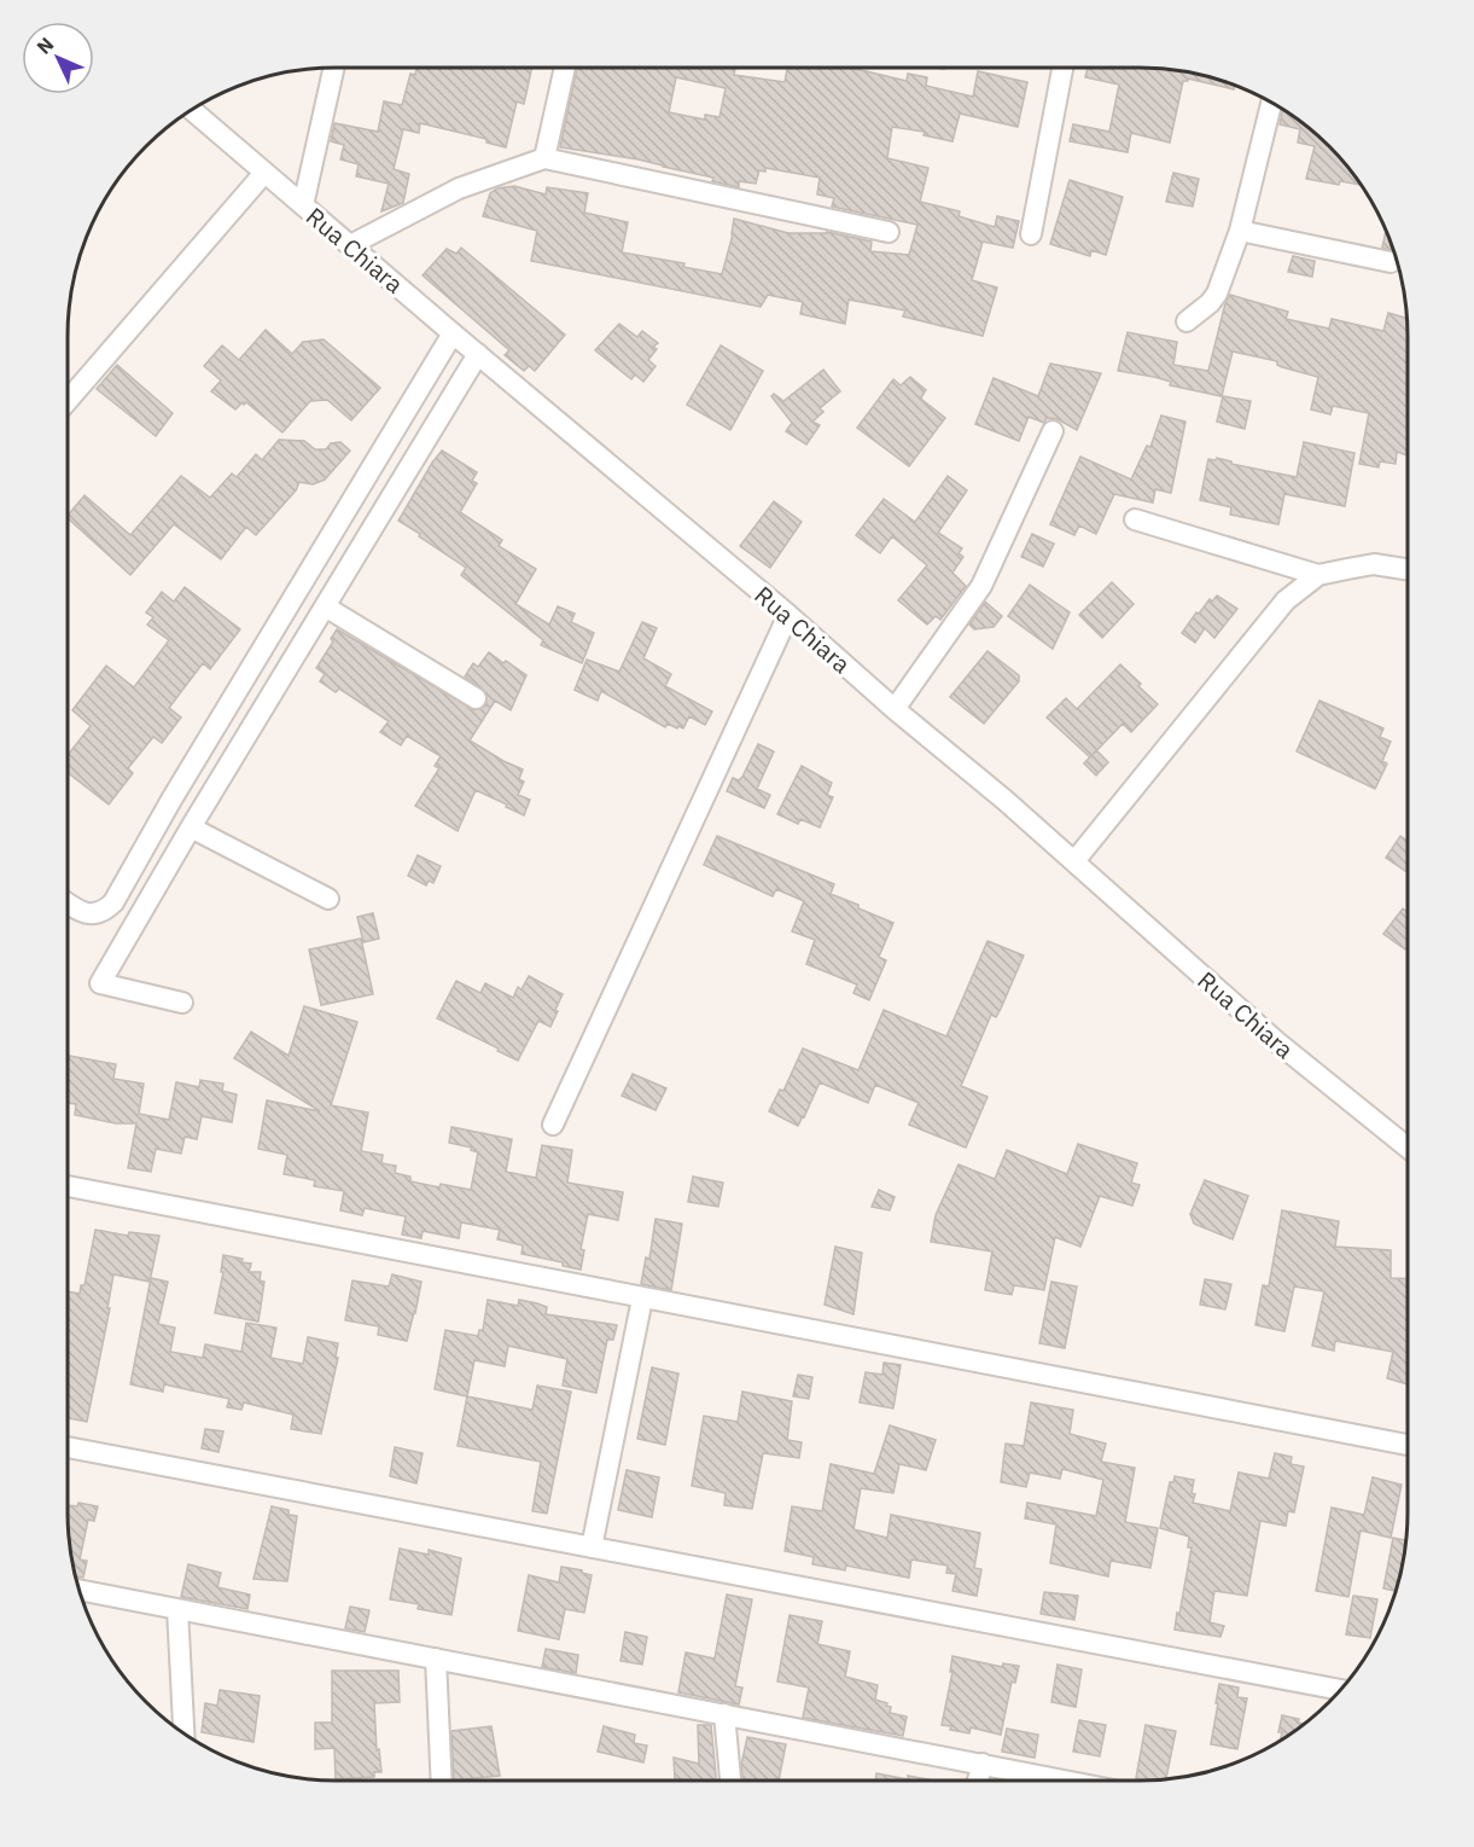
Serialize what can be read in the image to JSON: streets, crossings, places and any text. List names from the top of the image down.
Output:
{
  "streets": {
    "street": ["Rua Chiara"]
  },
  "north": "top left"
}
